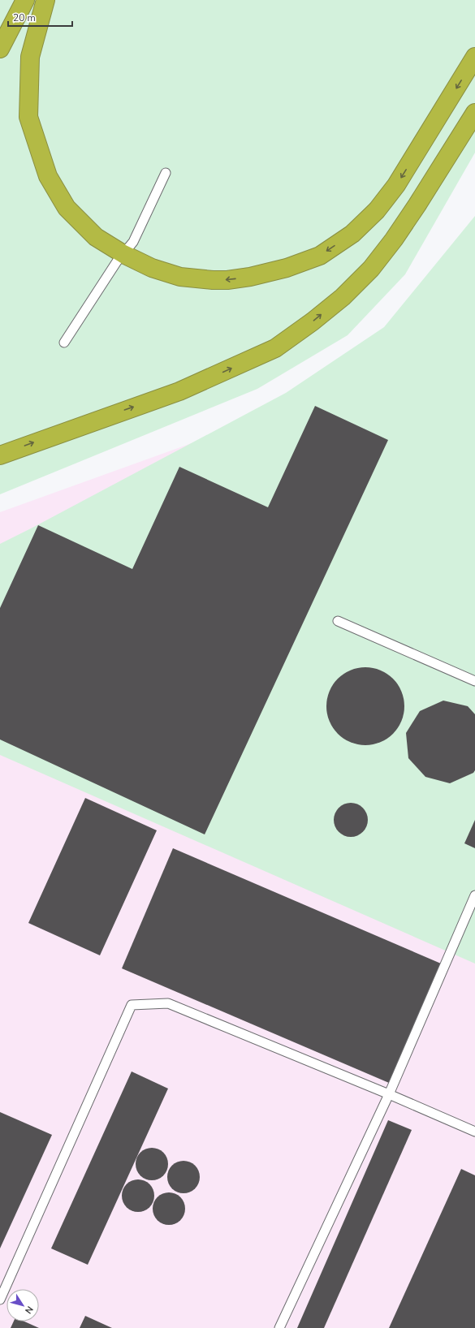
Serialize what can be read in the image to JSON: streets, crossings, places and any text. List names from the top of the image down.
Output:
{
  "scale_bar": "20 m",
  "north": "bottom right"
}
